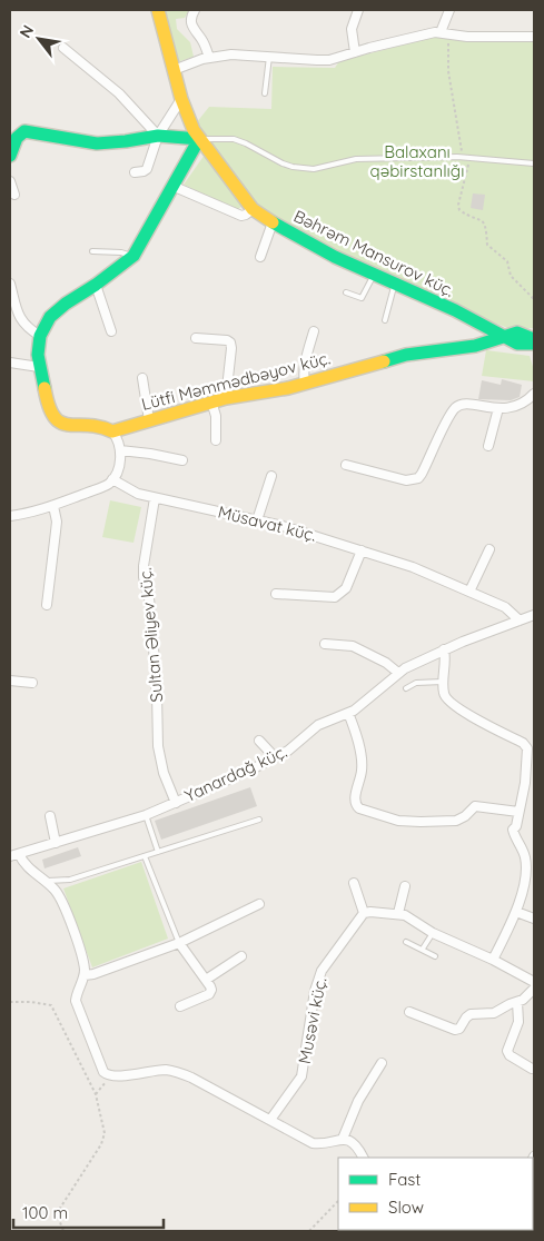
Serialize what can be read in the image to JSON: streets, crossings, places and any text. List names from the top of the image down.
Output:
{
  "streets": {
    "street": [
      "Bəhrəm Mansurov küç.",
      "Lütfi Məmmədbəyov küç.",
      "Müsavat küç.",
      "Sultan Əliyev küç.",
      "Yanardağ küç.",
      "Musəvi küç."
    ]
  },
  "crossings": [
    ["Bəhrəm Mansurov küç.", "Lütfi Məmmədbəyov küç."],
    ["Müsavat küç.", "Sultan Əliyev küç."],
    ["Müsavat küç.", "Yanardağ küç."],
    ["Sultan Əliyev küç.", "Yanardağ küç."]
  ],
  "parks": ["Balaxanı qəbirstanlığı"],
  "legend": ["Fast", "Slow"],
  "scale_bar": "100 m",
  "north": "top left"
}
